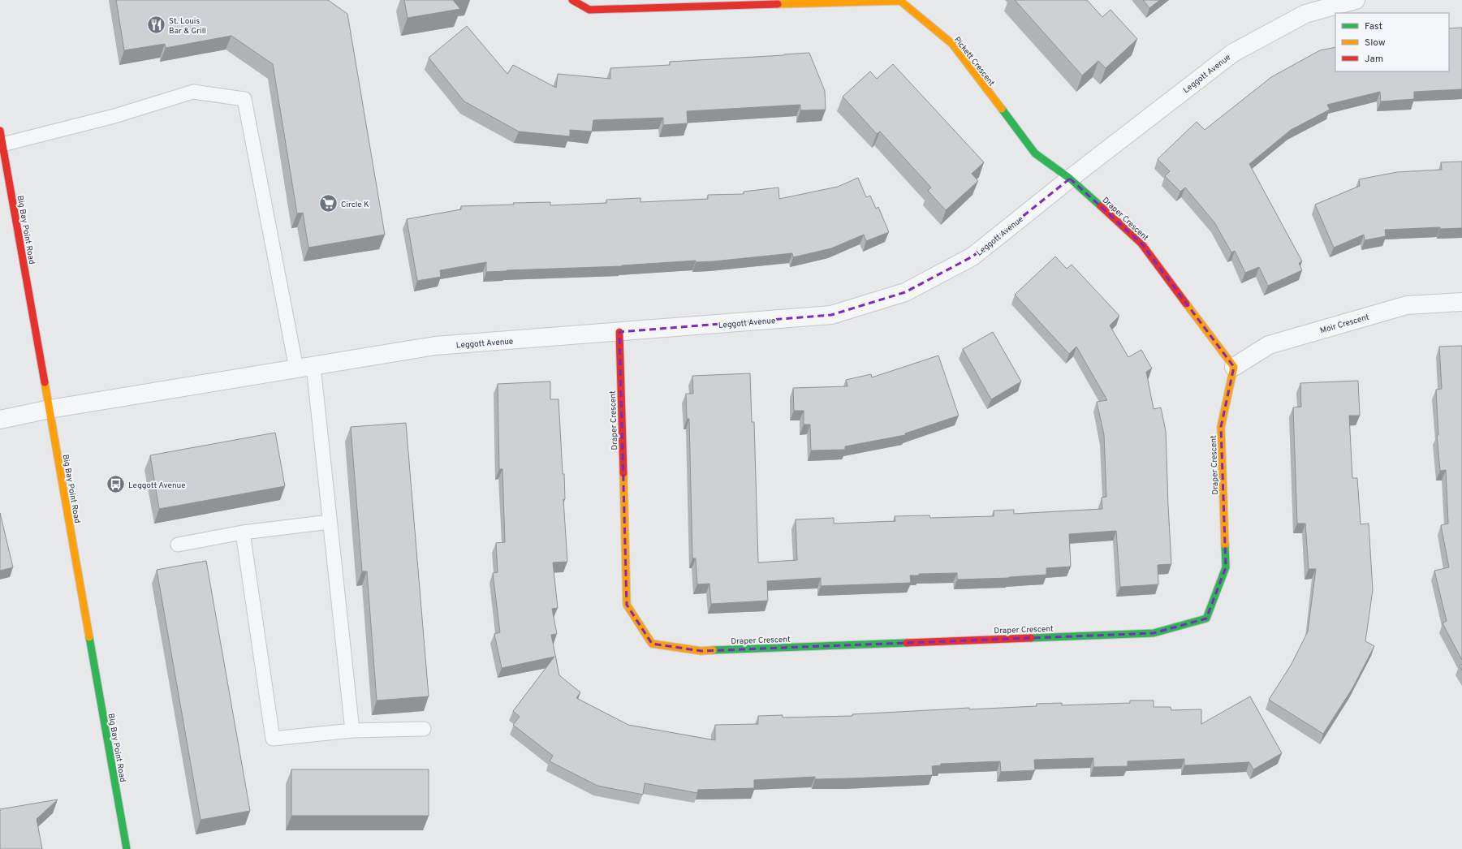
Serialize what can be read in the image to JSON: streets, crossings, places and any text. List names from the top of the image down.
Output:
{
  "streets": {
    "street": [
      "Pickett Crescent",
      "Leggott Avenue",
      "Draper Crescent",
      "Big Bay Point Road",
      "Moir Crescent"
    ]
  },
  "crossings": [
    ["Pickett Crescent", "Leggott Avenue"],
    ["Pickett Crescent", "Draper Crescent"],
    ["Leggott Avenue", "Draper Crescent"],
    ["Leggott Avenue", "Big Bay Point Road"],
    ["Draper Crescent", "Moir Crescent"]
  ],
  "places": {
    "restaurant": ["St. Louis Bar & Grill"],
    "supermarket": ["Circle K"],
    "bus stop": ["Leggott Avenue"]
  },
  "legend": ["Fast", "Slow", "Jam"]
}
